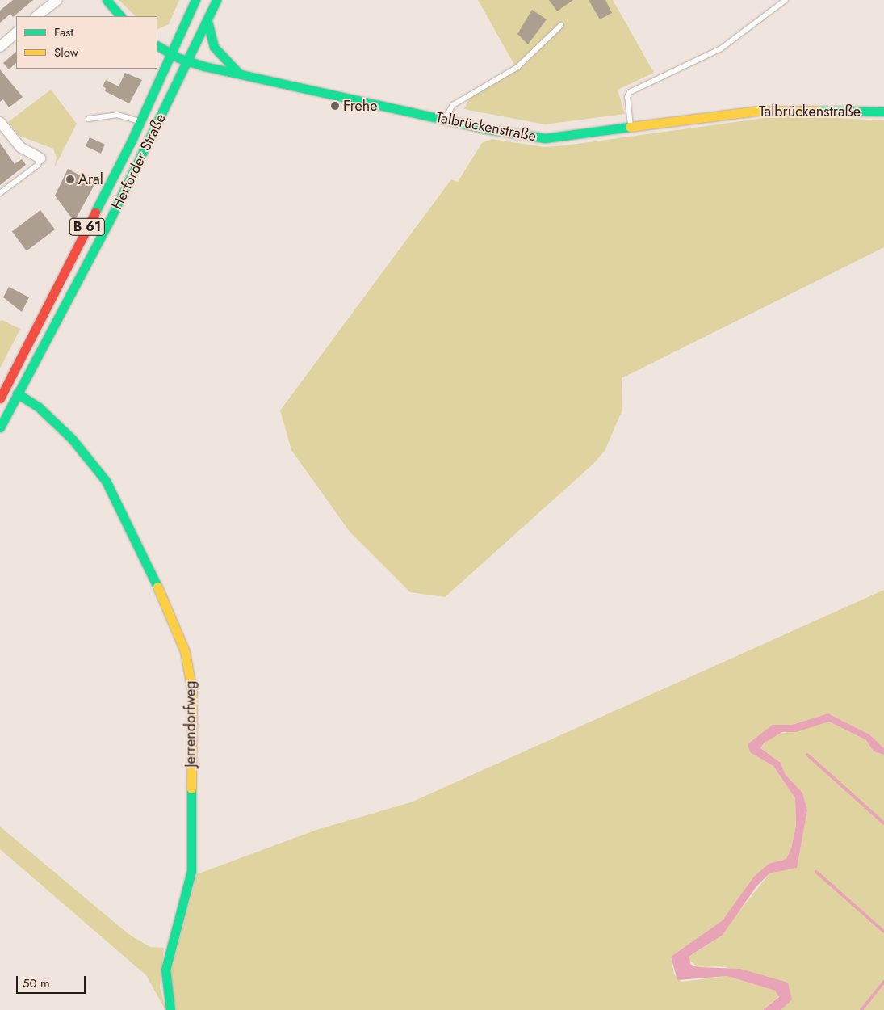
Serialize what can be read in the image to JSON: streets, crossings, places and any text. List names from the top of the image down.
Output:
{
  "streets": {
    "main road": [
      "Talbrückenstraße",
      "Herforder Straße",
      "B 61",
      "Jerrendorfweg"
    ]
  },
  "crossings": [
    ["Talbrückenstraße", "Herforder Straße"],
    ["Herforder Straße", "Jerrendorfweg"]
  ],
  "places": ["Frehe", "Aral"],
  "legend": ["Fast", "Slow"],
  "scale_bar": "50 m"
}
